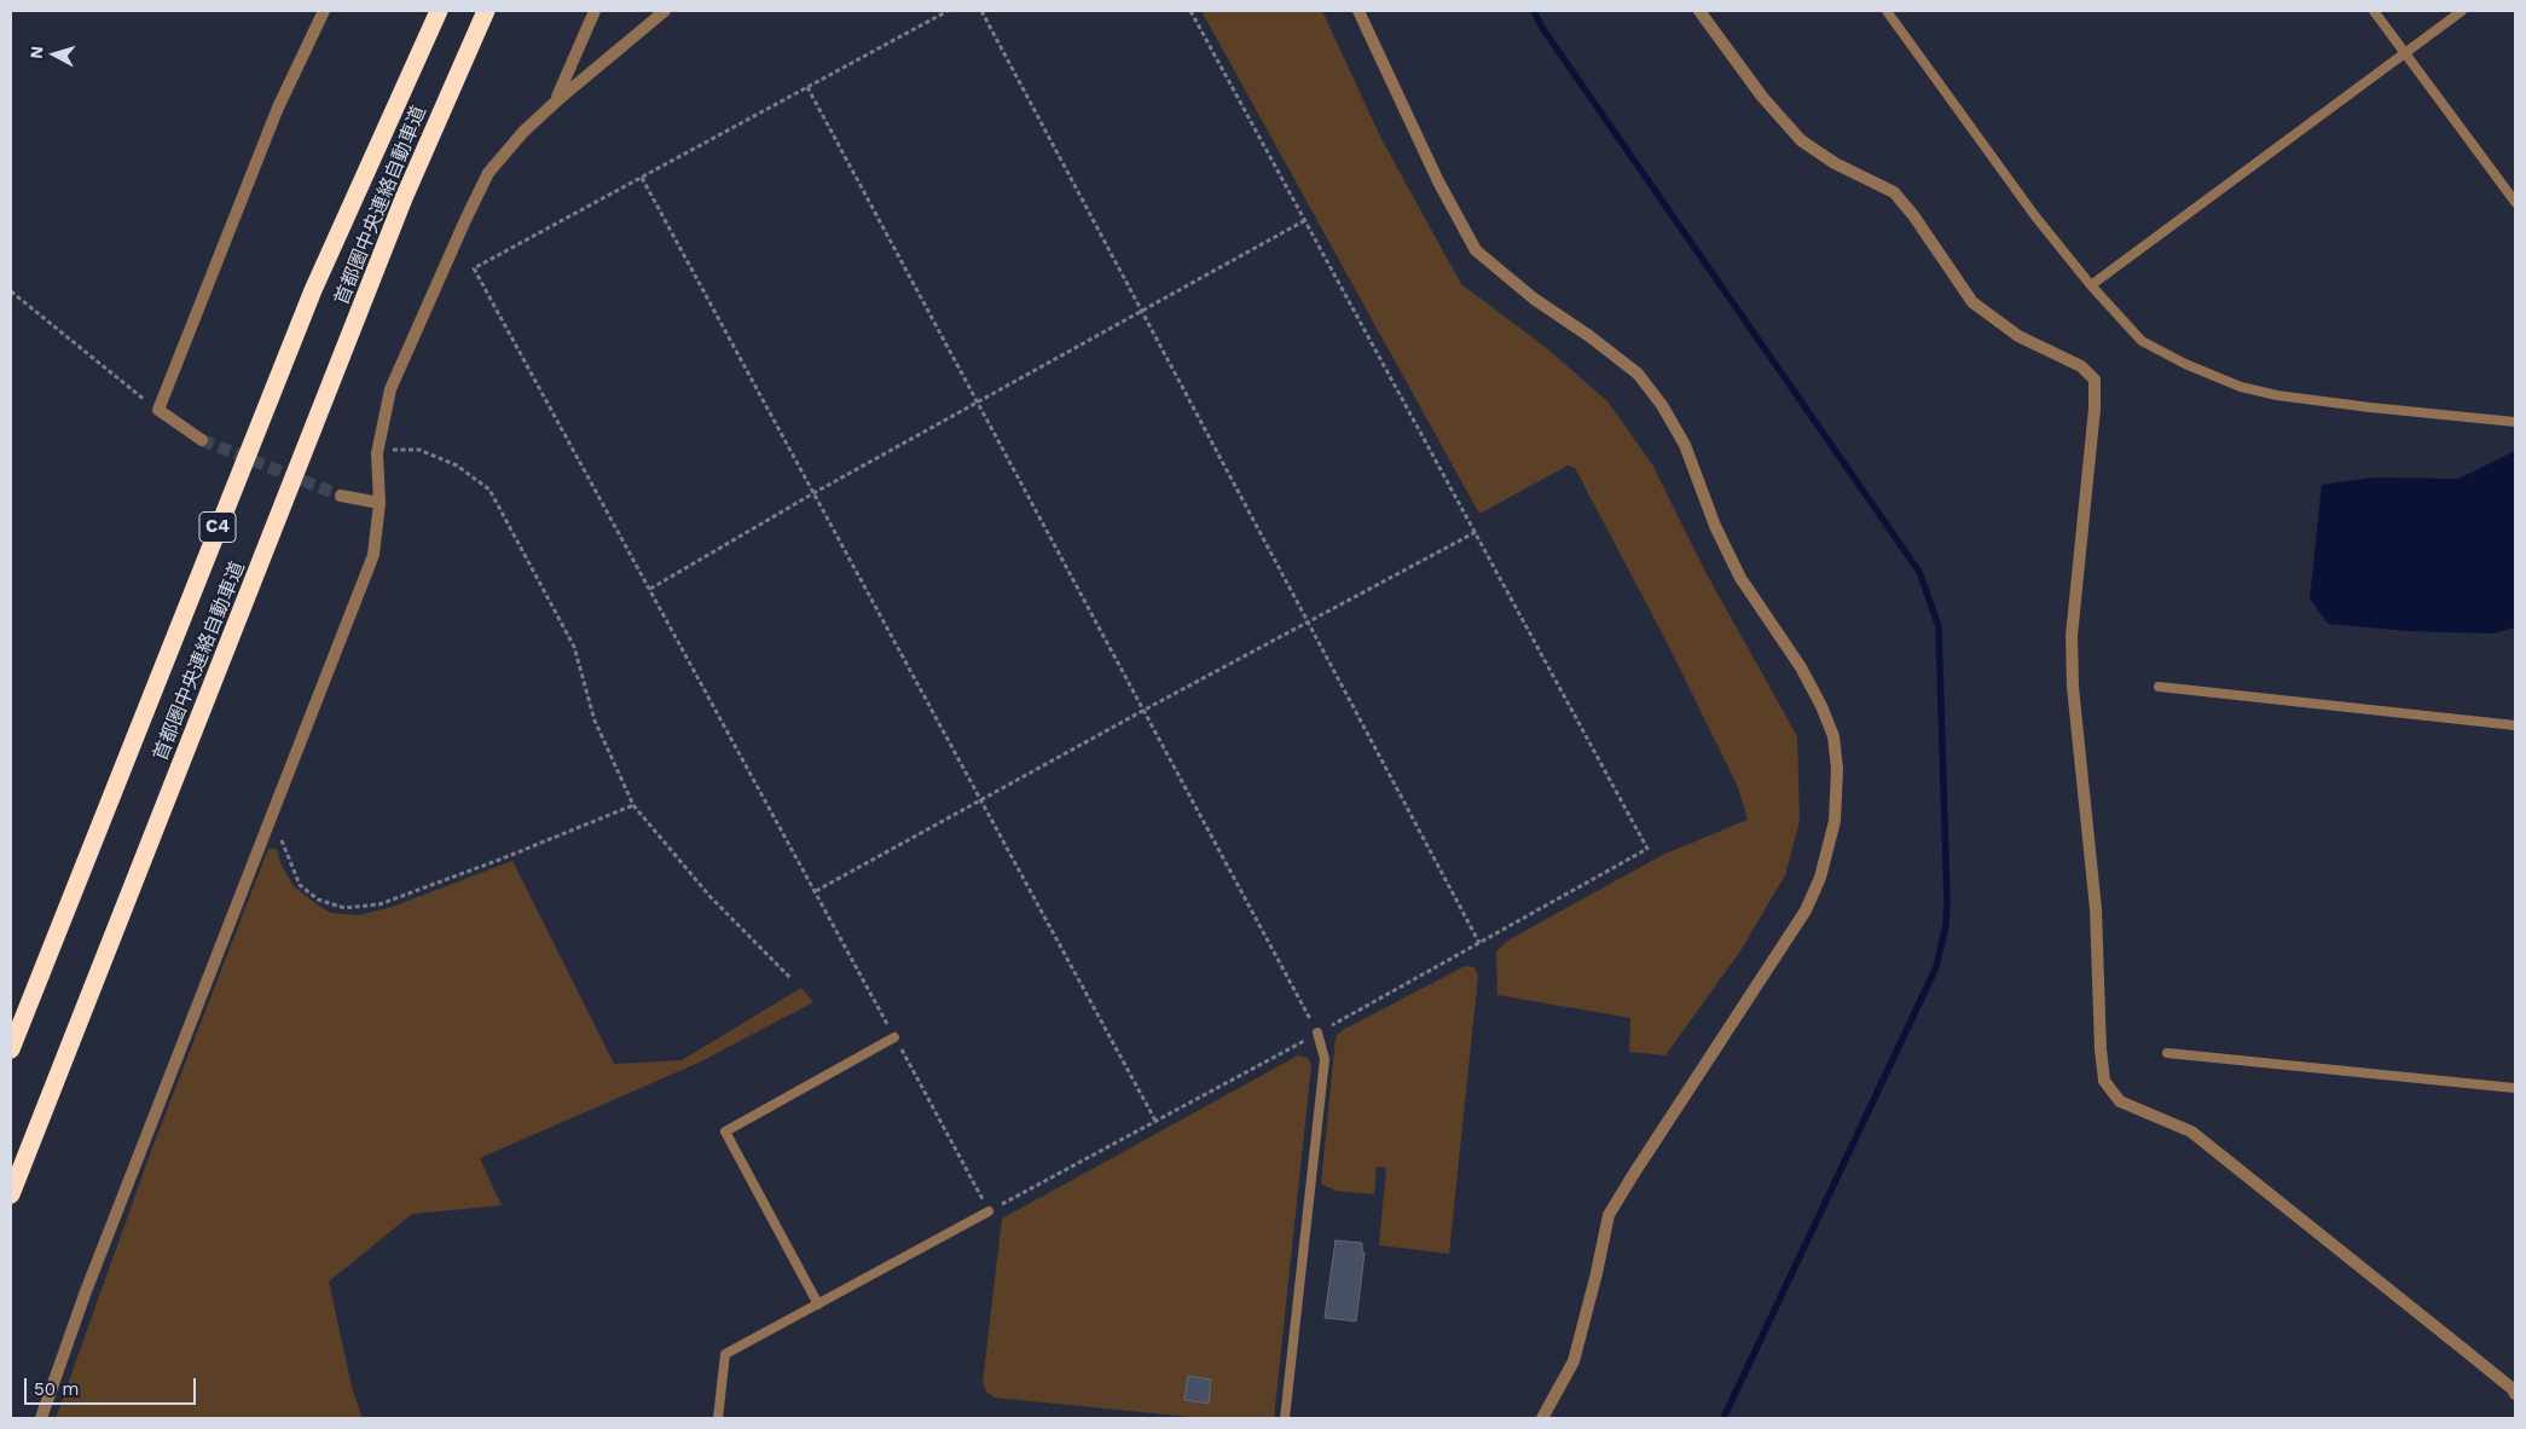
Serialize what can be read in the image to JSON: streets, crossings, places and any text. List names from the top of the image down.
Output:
{
  "streets": {
    "highway": ["首都圏中央連絡自動車道", "C4"]
  },
  "scale_bar": "50 m",
  "north": "left"
}
